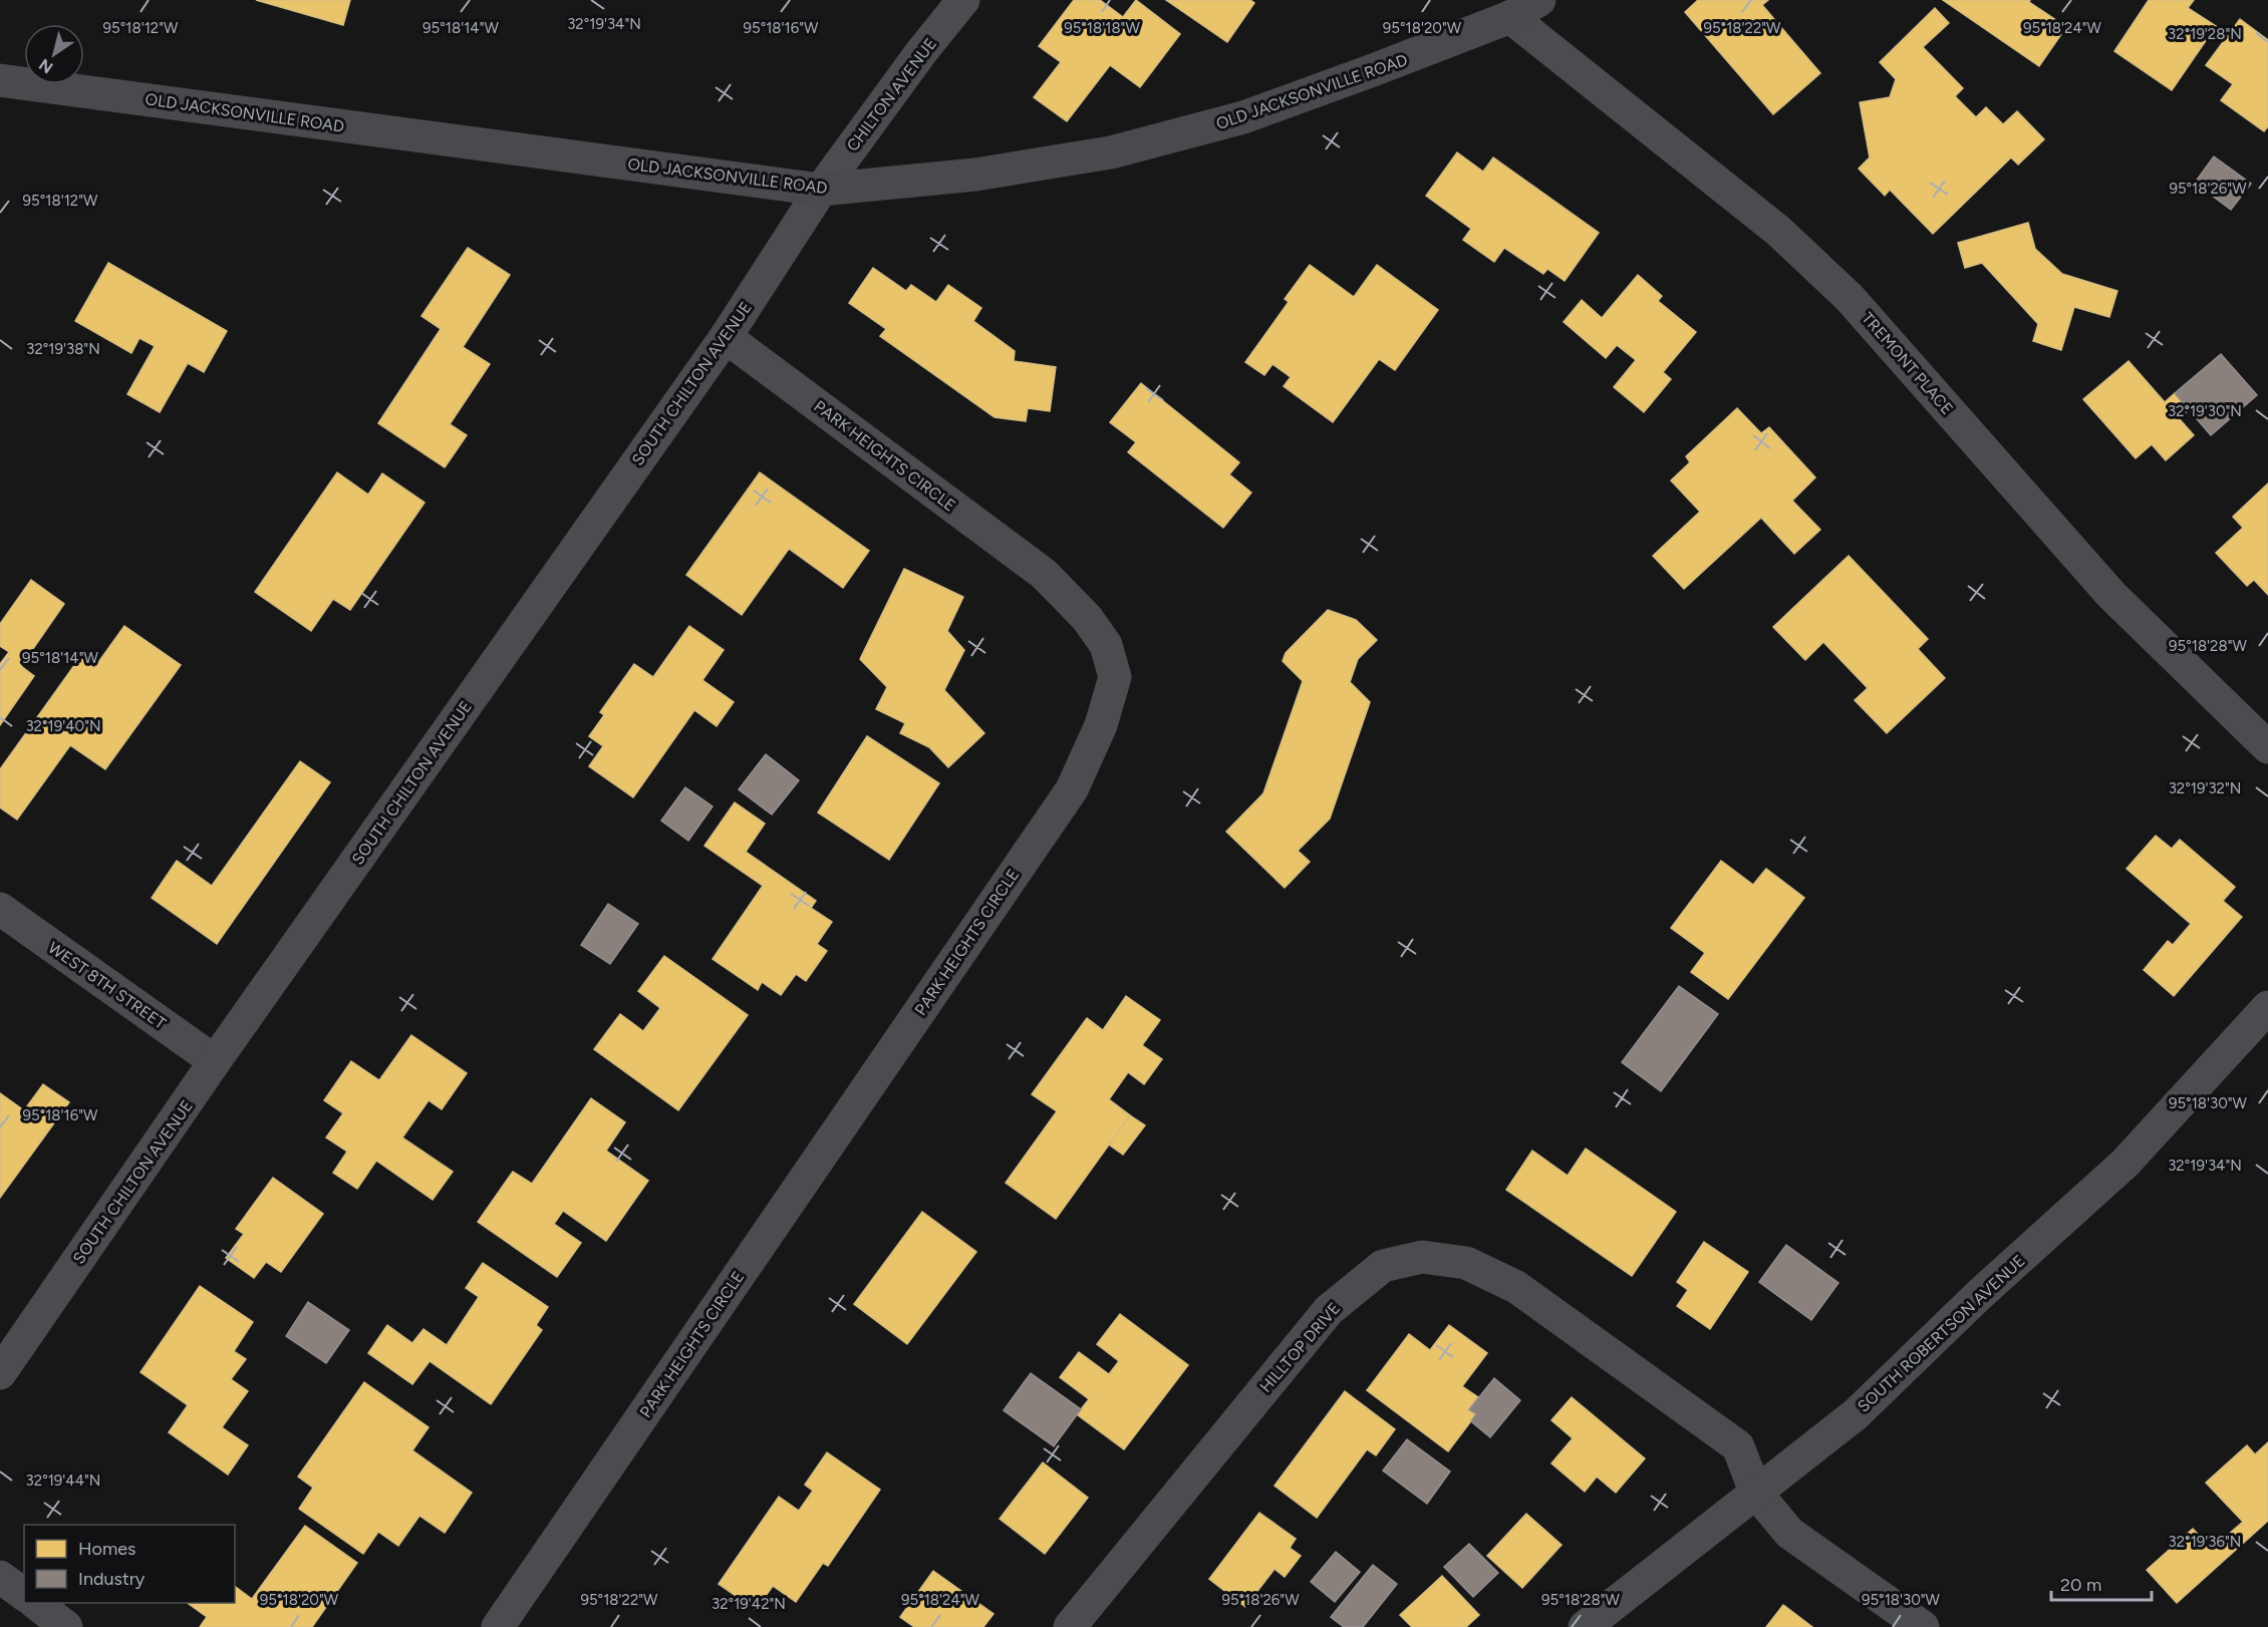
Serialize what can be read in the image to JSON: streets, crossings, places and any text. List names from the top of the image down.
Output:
{
  "streets": {
    "main road": ["OLD JACKSONVILLE ROAD"],
    "street": [
      "CHILTON AVENUE",
      "TREMONT PLACE",
      "SOUTH CHILTON AVENUE",
      "PARK HEIGHTS CIRCLE",
      "WEST 8TH STREET",
      "SOUTH ROBERTSON AVENUE",
      "HILLTOP DRIVE"
    ]
  },
  "crossings": [
    ["OLD JACKSONVILLE ROAD", "CHILTON AVENUE"],
    ["OLD JACKSONVILLE ROAD", "TREMONT PLACE"],
    ["OLD JACKSONVILLE ROAD", "SOUTH CHILTON AVENUE"],
    ["CHILTON AVENUE", "SOUTH CHILTON AVENUE"],
    ["SOUTH CHILTON AVENUE", "PARK HEIGHTS CIRCLE"],
    ["SOUTH CHILTON AVENUE", "WEST 8TH STREET"],
    ["SOUTH ROBERTSON AVENUE", "HILLTOP DRIVE"]
  ],
  "legend": ["Homes", "Industry"],
  "scale_bar": "20 m",
  "north": "bottom left",
  "coordinates": [
    "32°19'34\"N",
    "95°18'12\"W",
    "95°18'14\"W",
    "95°18'16\"W",
    "95°18'18\"W",
    "95°18'20\"W",
    "95°18'22\"W",
    "95°18'24\"W",
    "32°19'28\"N",
    "95°18'26\"W",
    "32°19'38\"N",
    "32°19'30\"N",
    "95°18'28\"W",
    "32°19'40\"N",
    "32°19'32\"N",
    "95°18'30\"W",
    "32°19'44\"N",
    "32°19'36\"N",
    "32°19'42\"N"
  ]
}
